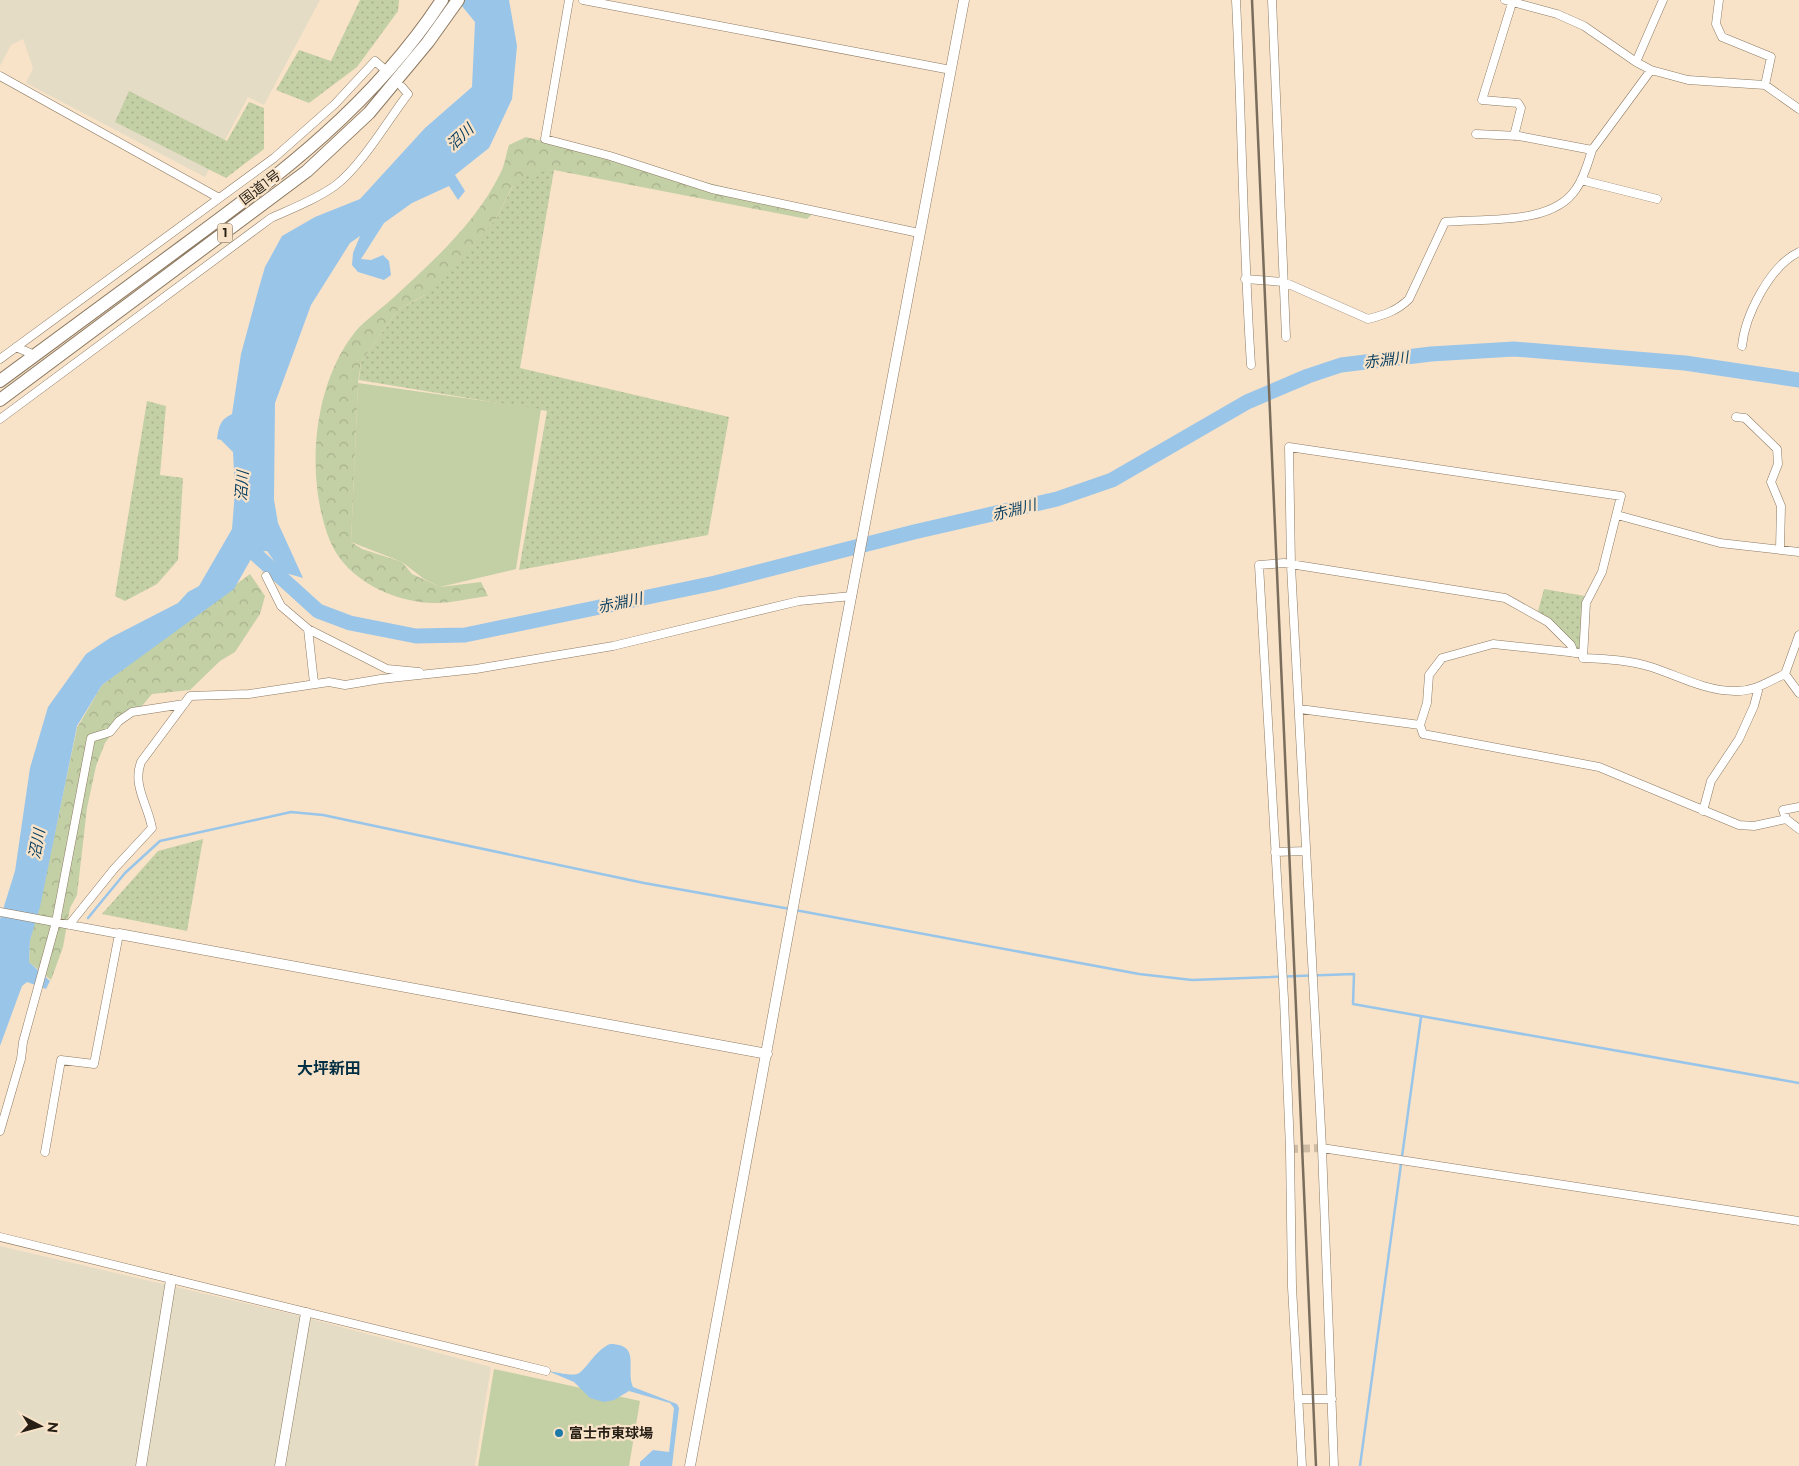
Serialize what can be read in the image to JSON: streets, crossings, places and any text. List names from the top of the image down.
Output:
{
  "streets": {
    "highway": ["国道1号", "1"]
  },
  "districts": ["大坪新田"],
  "water": ["沼川", "赤淵川"],
  "places": ["富士市東球場"],
  "north": "right"
}
